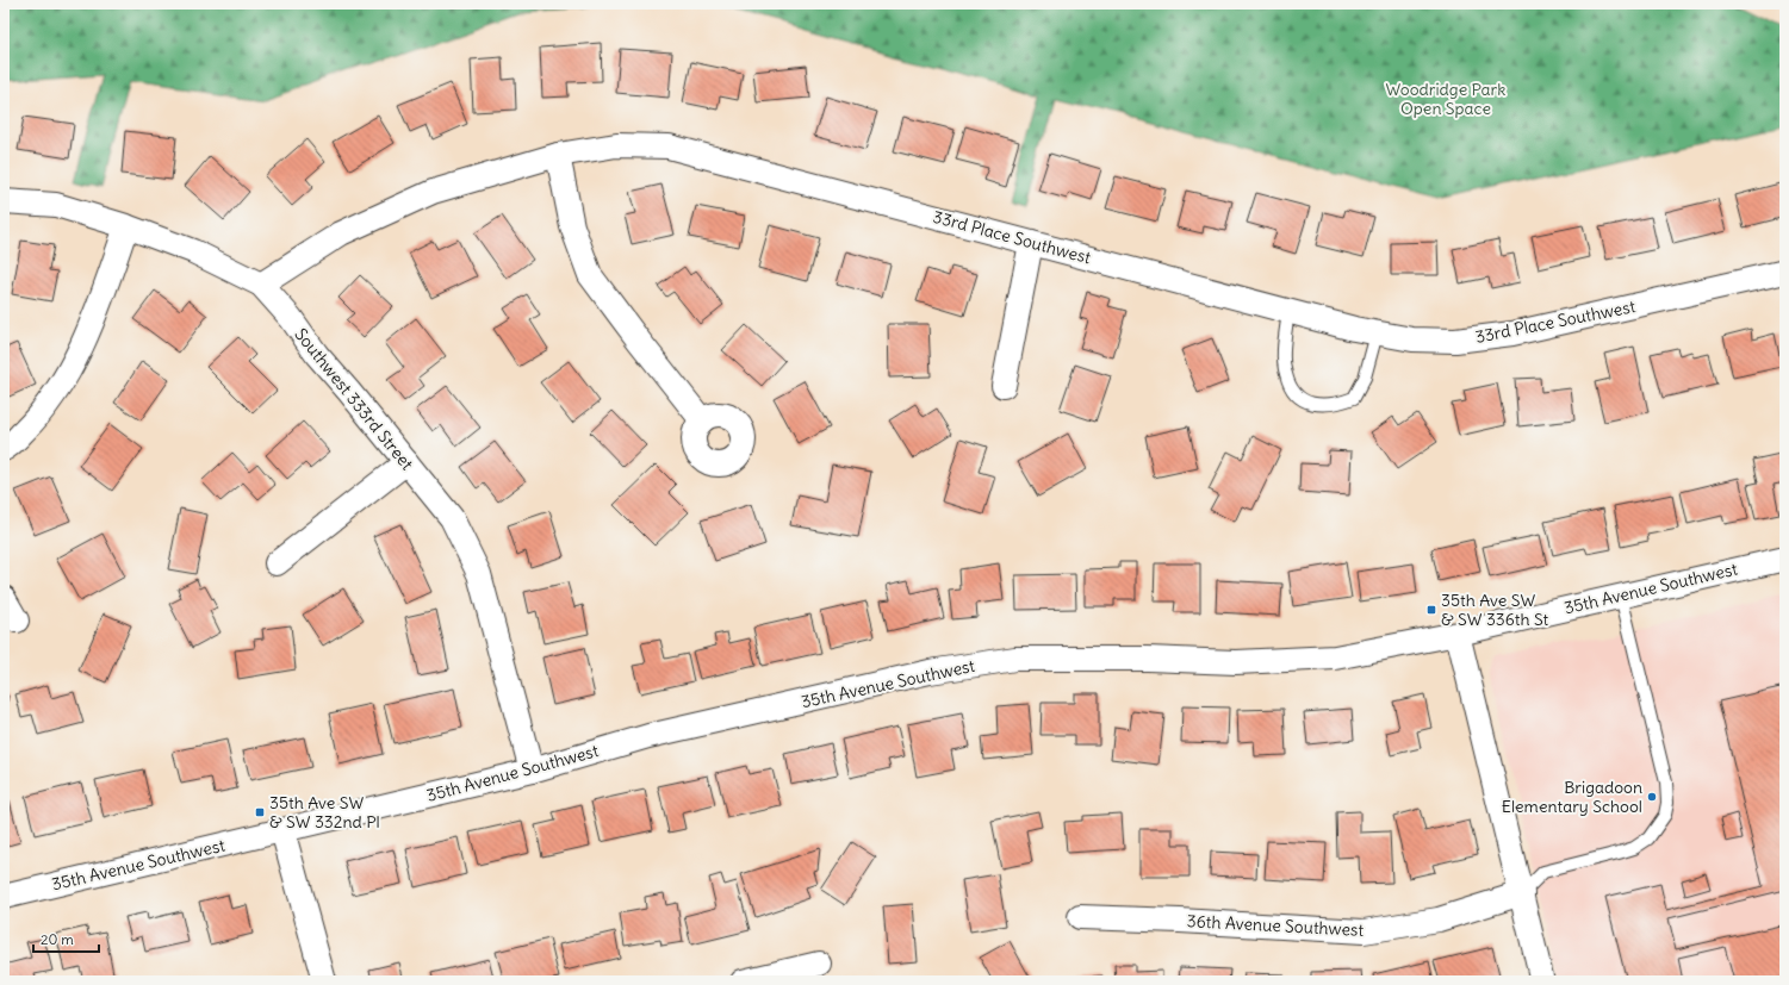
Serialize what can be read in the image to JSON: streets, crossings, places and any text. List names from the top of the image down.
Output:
{
  "streets": {
    "street": [
      "33rd Place Southwest",
      "Southwest 333rd Street",
      "35th Avenue Southwest",
      "36th Avenue Southwest"
    ]
  },
  "crossings": [
    ["33rd Place Southwest", "Southwest 333rd Street"],
    ["Southwest 333rd Street", "35th Avenue Southwest"]
  ],
  "parks": ["Woodridge Park Open Space"],
  "places": {
    "transit": ["35th Ave SW & SW 336th St", "35th Ave SW & SW 332nd Pl"],
    "other": ["Brigadoon Elementary School"]
  },
  "scale_bar": "20 m"
}
